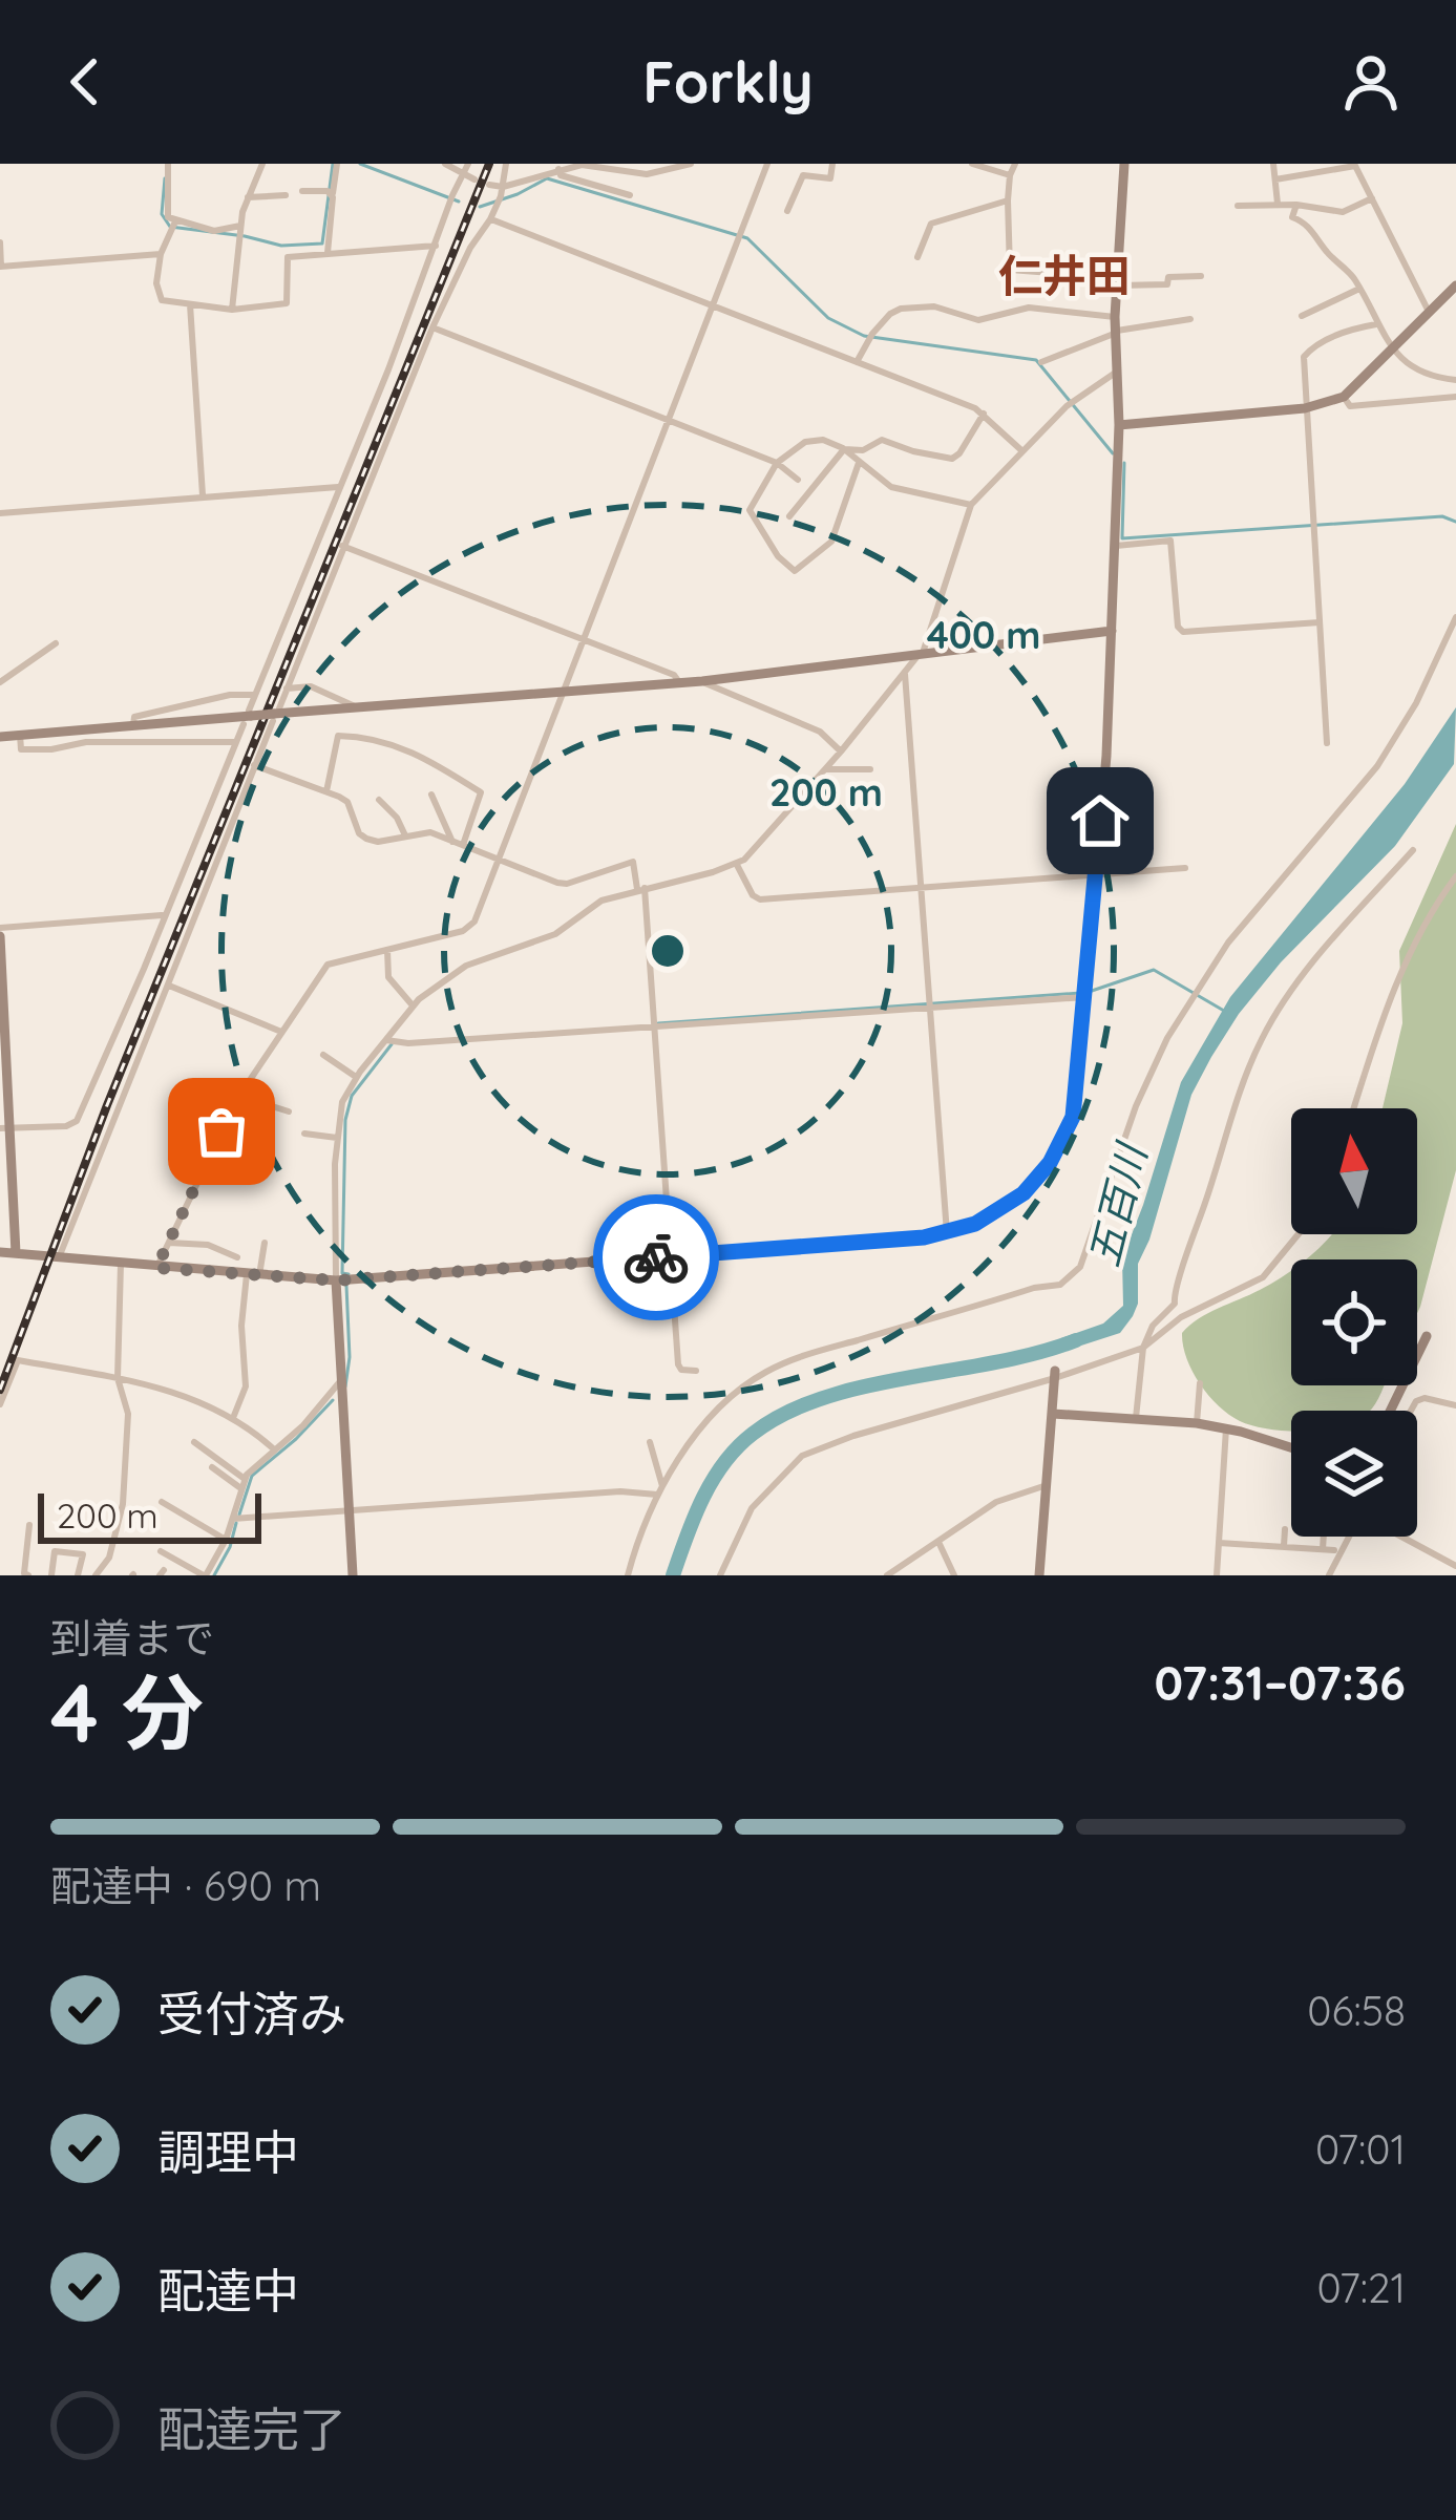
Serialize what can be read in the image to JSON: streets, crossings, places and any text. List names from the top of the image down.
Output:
{
  "districts": ["仁井田"],
  "water": ["五百川"],
  "scale_bar": "200 m",
  "north": "top",
  "page": {
    "header": "Forkly",
    "scale": "200 m",
    "heading": ["4 分", "到着まで", "07:31–07:36"],
    "bar": "配達中 · 690 m",
    "list": [
      ["受付済み", "06:58"],
      ["調理中", "07:01"],
      ["配達中", "07:21"],
      "配達完了"
    ]
  },
  "rings": ["400 m", "200 m"]
}
